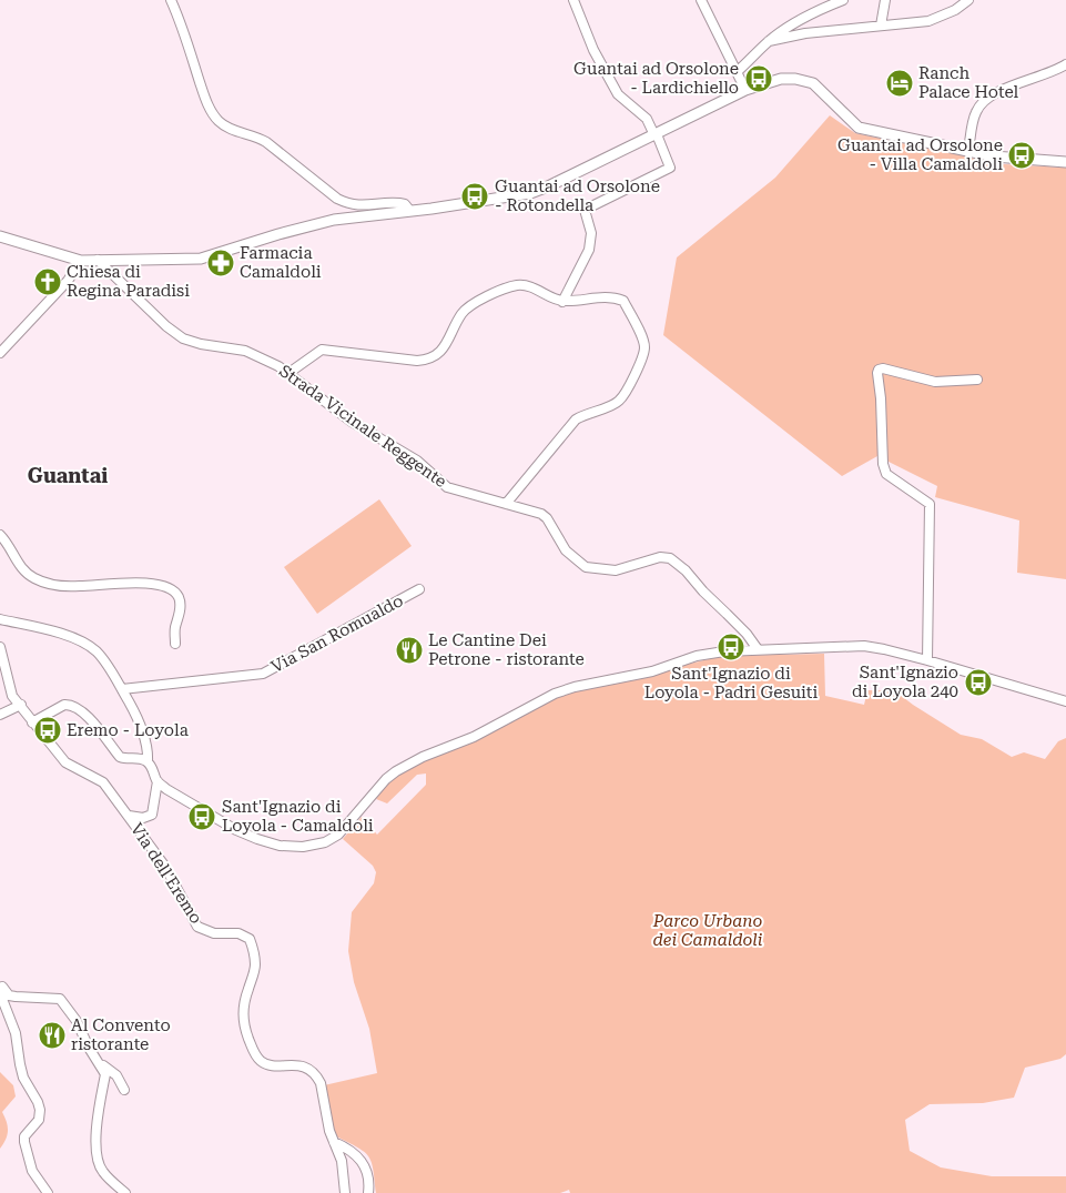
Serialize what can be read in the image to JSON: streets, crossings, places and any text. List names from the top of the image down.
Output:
{
  "streets": {
    "street": ["Strada Vicinale Reggente", "Via San Romualdo", "Via dell'Eremo"]
  },
  "districts": ["Guantai"],
  "parks": ["Parco Urbano dei Camaldoli"],
  "places": {
    "bus stop": [
      "Guantai ad Orsolone - Lardichiello",
      "Guantai ad Orsolone - Villa Camaldoli",
      "Guantai ad Orsolone - Rotondella",
      "Sant'Ignazio di Loyola - Padri Gesuiti",
      "Sant'Ignazio di Loyola 240",
      "Eremo - Loyola",
      "Sant'Ignazio di Loyola - Camaldoli"
    ],
    "hotel": ["Ranch Palace Hotel"],
    "pharmacy": ["Farmacia Camaldoli"],
    "church": ["Chiesa di Regina Paradisi"],
    "restaurant": ["Le Cantine Dei Petrone - ristorante", "Al Convento ristorante"]
  }
}
